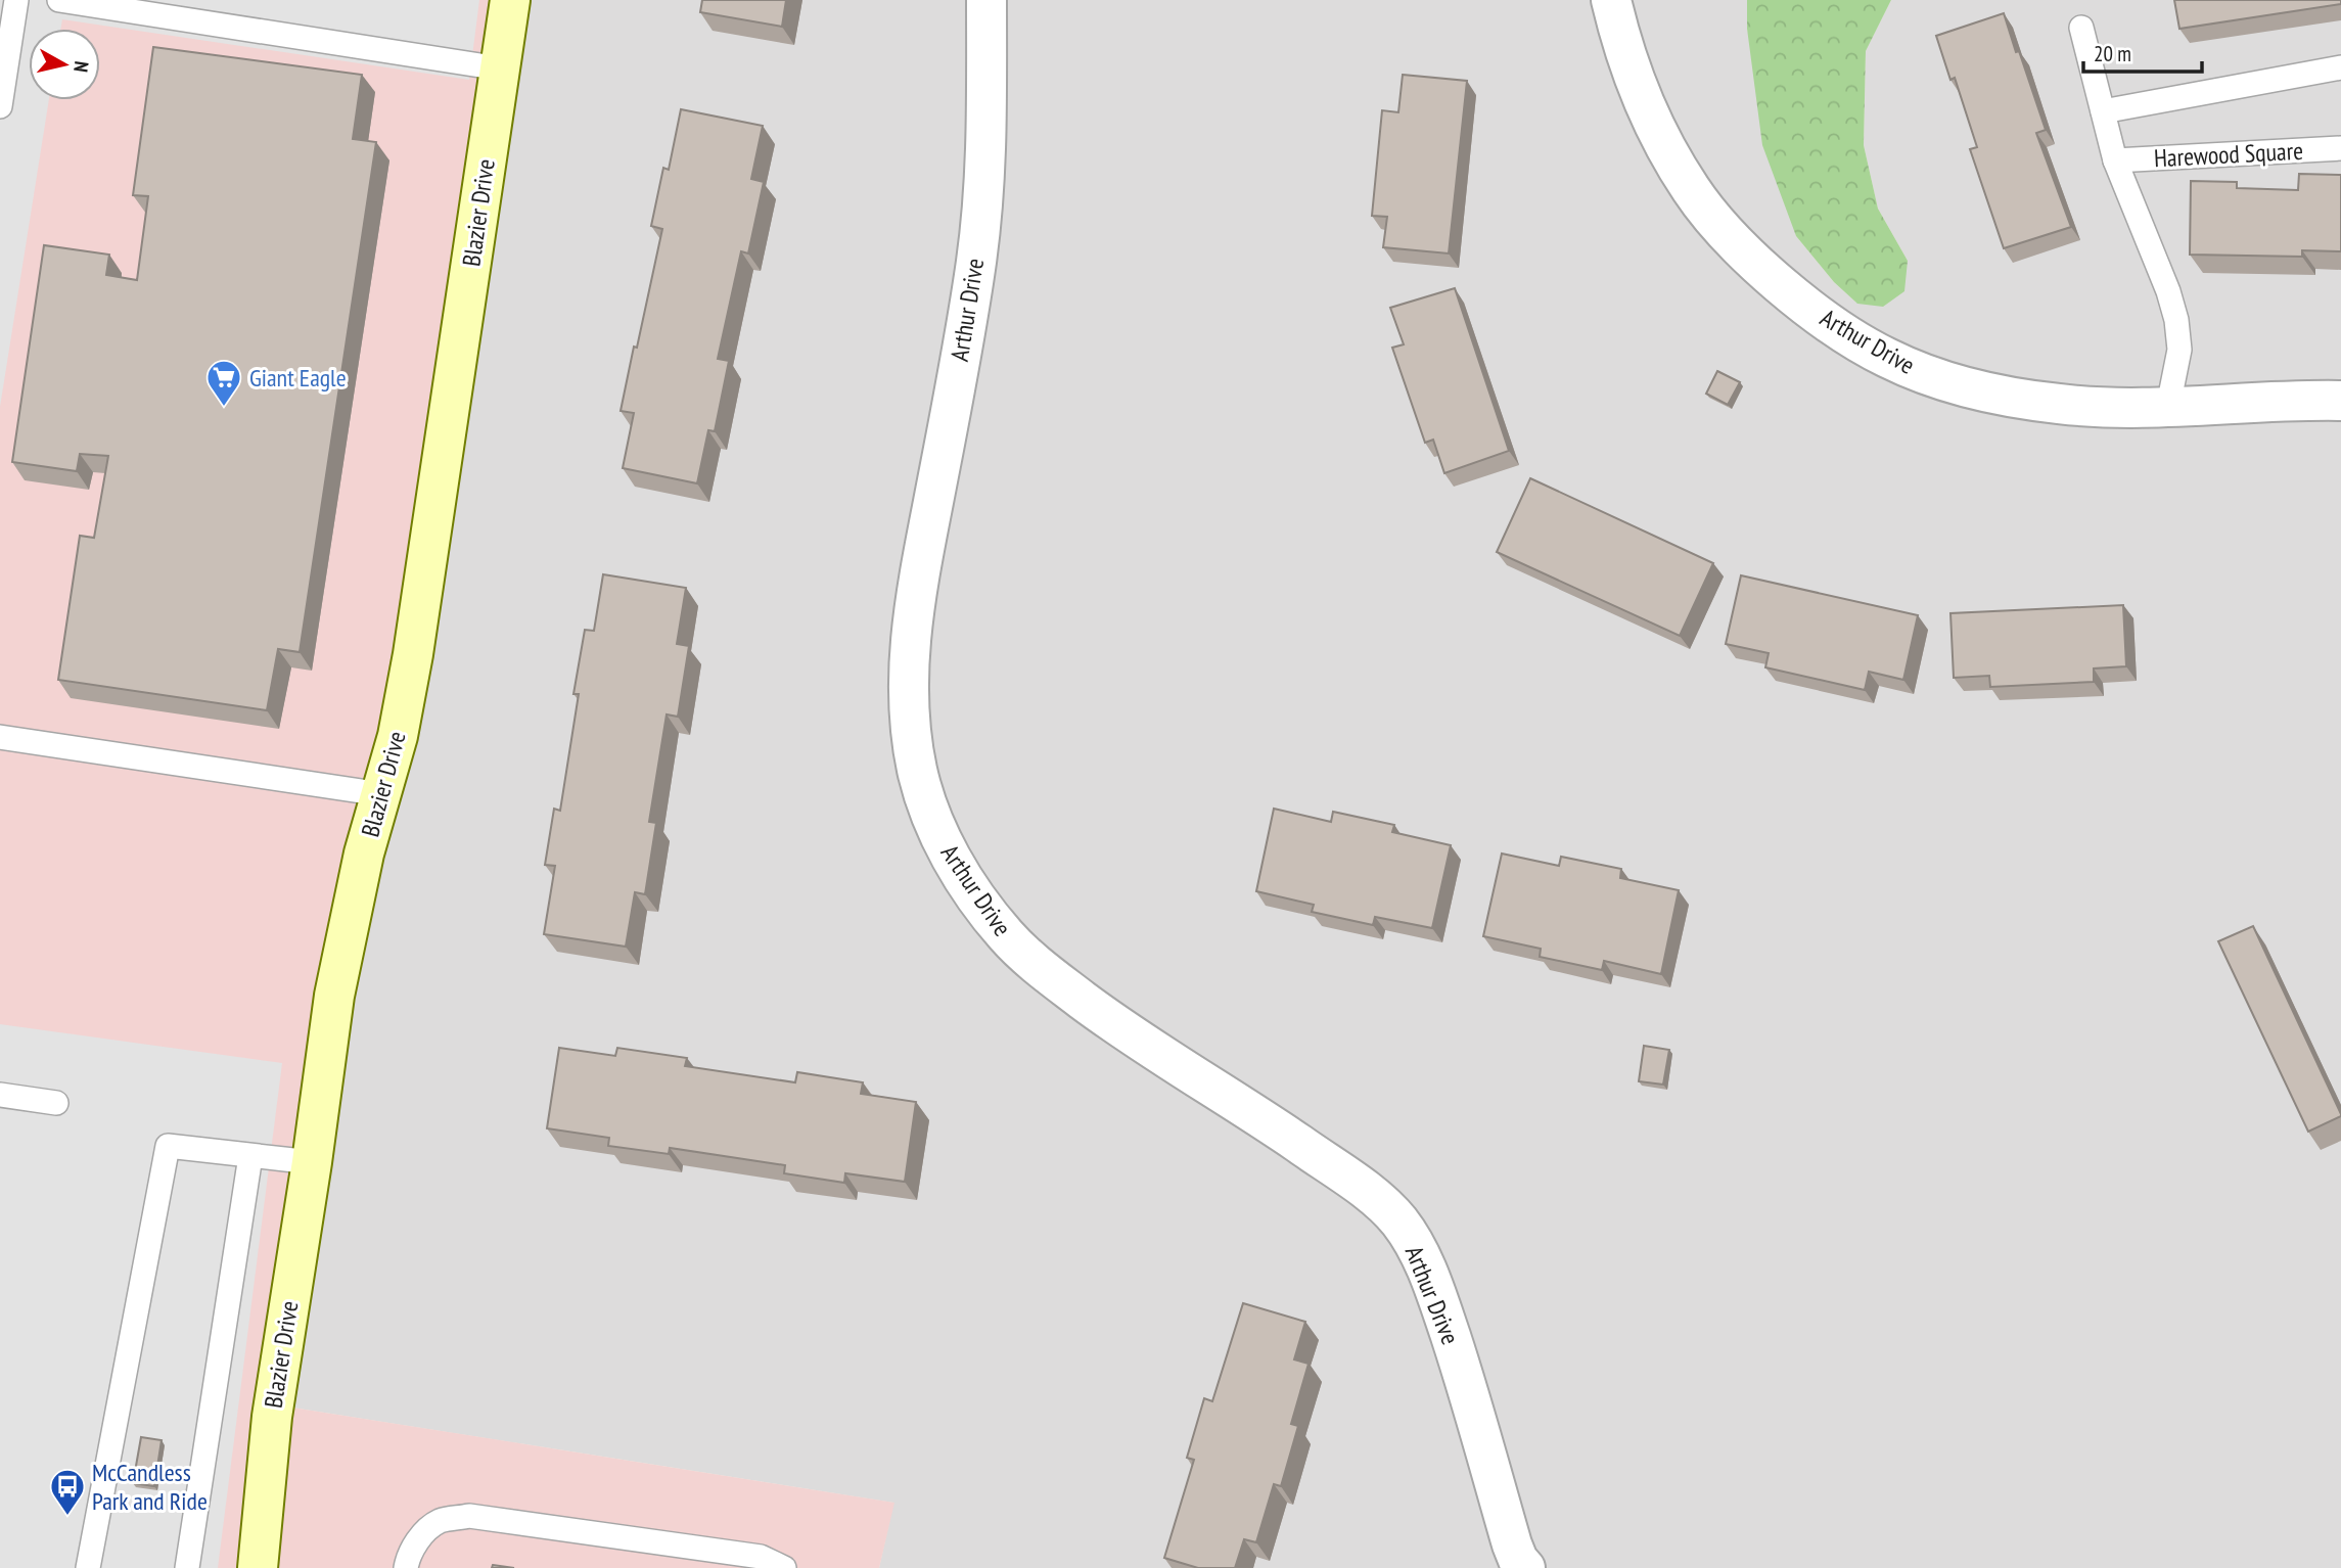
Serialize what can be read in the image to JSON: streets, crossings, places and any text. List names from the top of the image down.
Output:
{
  "streets": {
    "street": ["Blazier Drive", "Arthur Drive"],
    "lane": ["Harewood Square"]
  },
  "crossings": [
    ["Harewood Square", "Arthur Drive"]
  ],
  "places": {
    "supermarket": ["Giant Eagle"],
    "bus stop": ["McCandless Park and Ride"]
  },
  "scale_bar": "20 m",
  "north": "right"
}
